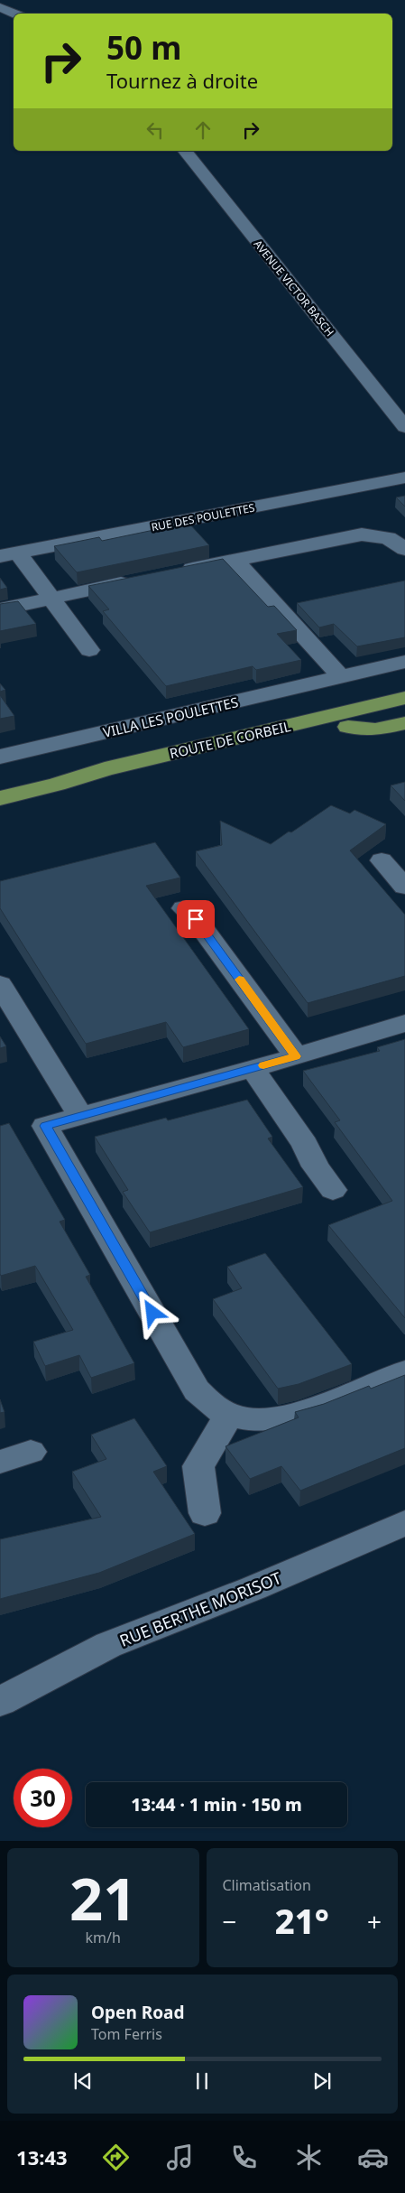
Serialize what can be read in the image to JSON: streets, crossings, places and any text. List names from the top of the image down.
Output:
{
  "streets": {
    "main road": ["ROUTE DE CORBEIL"],
    "street": [
      "AVENUE VICTOR BASCH",
      "RUE DES POULETTES",
      "VILLA LES POULETTES",
      "RUE BERTHE MORISOT"
    ]
  },
  "page": {
    "turn": ["50 m", "Tournez à droite"],
    "limit": "30",
    "trip": "13:44 · 1 min · 150 m",
    "tile": [
      ["21", "km/h"],
      "Climatisation"
    ],
    "heat": ["−", "21°", "+"],
    "song": ["Open Road", "Tom Ferris"],
    "tabs": "13:43"
  }
}
